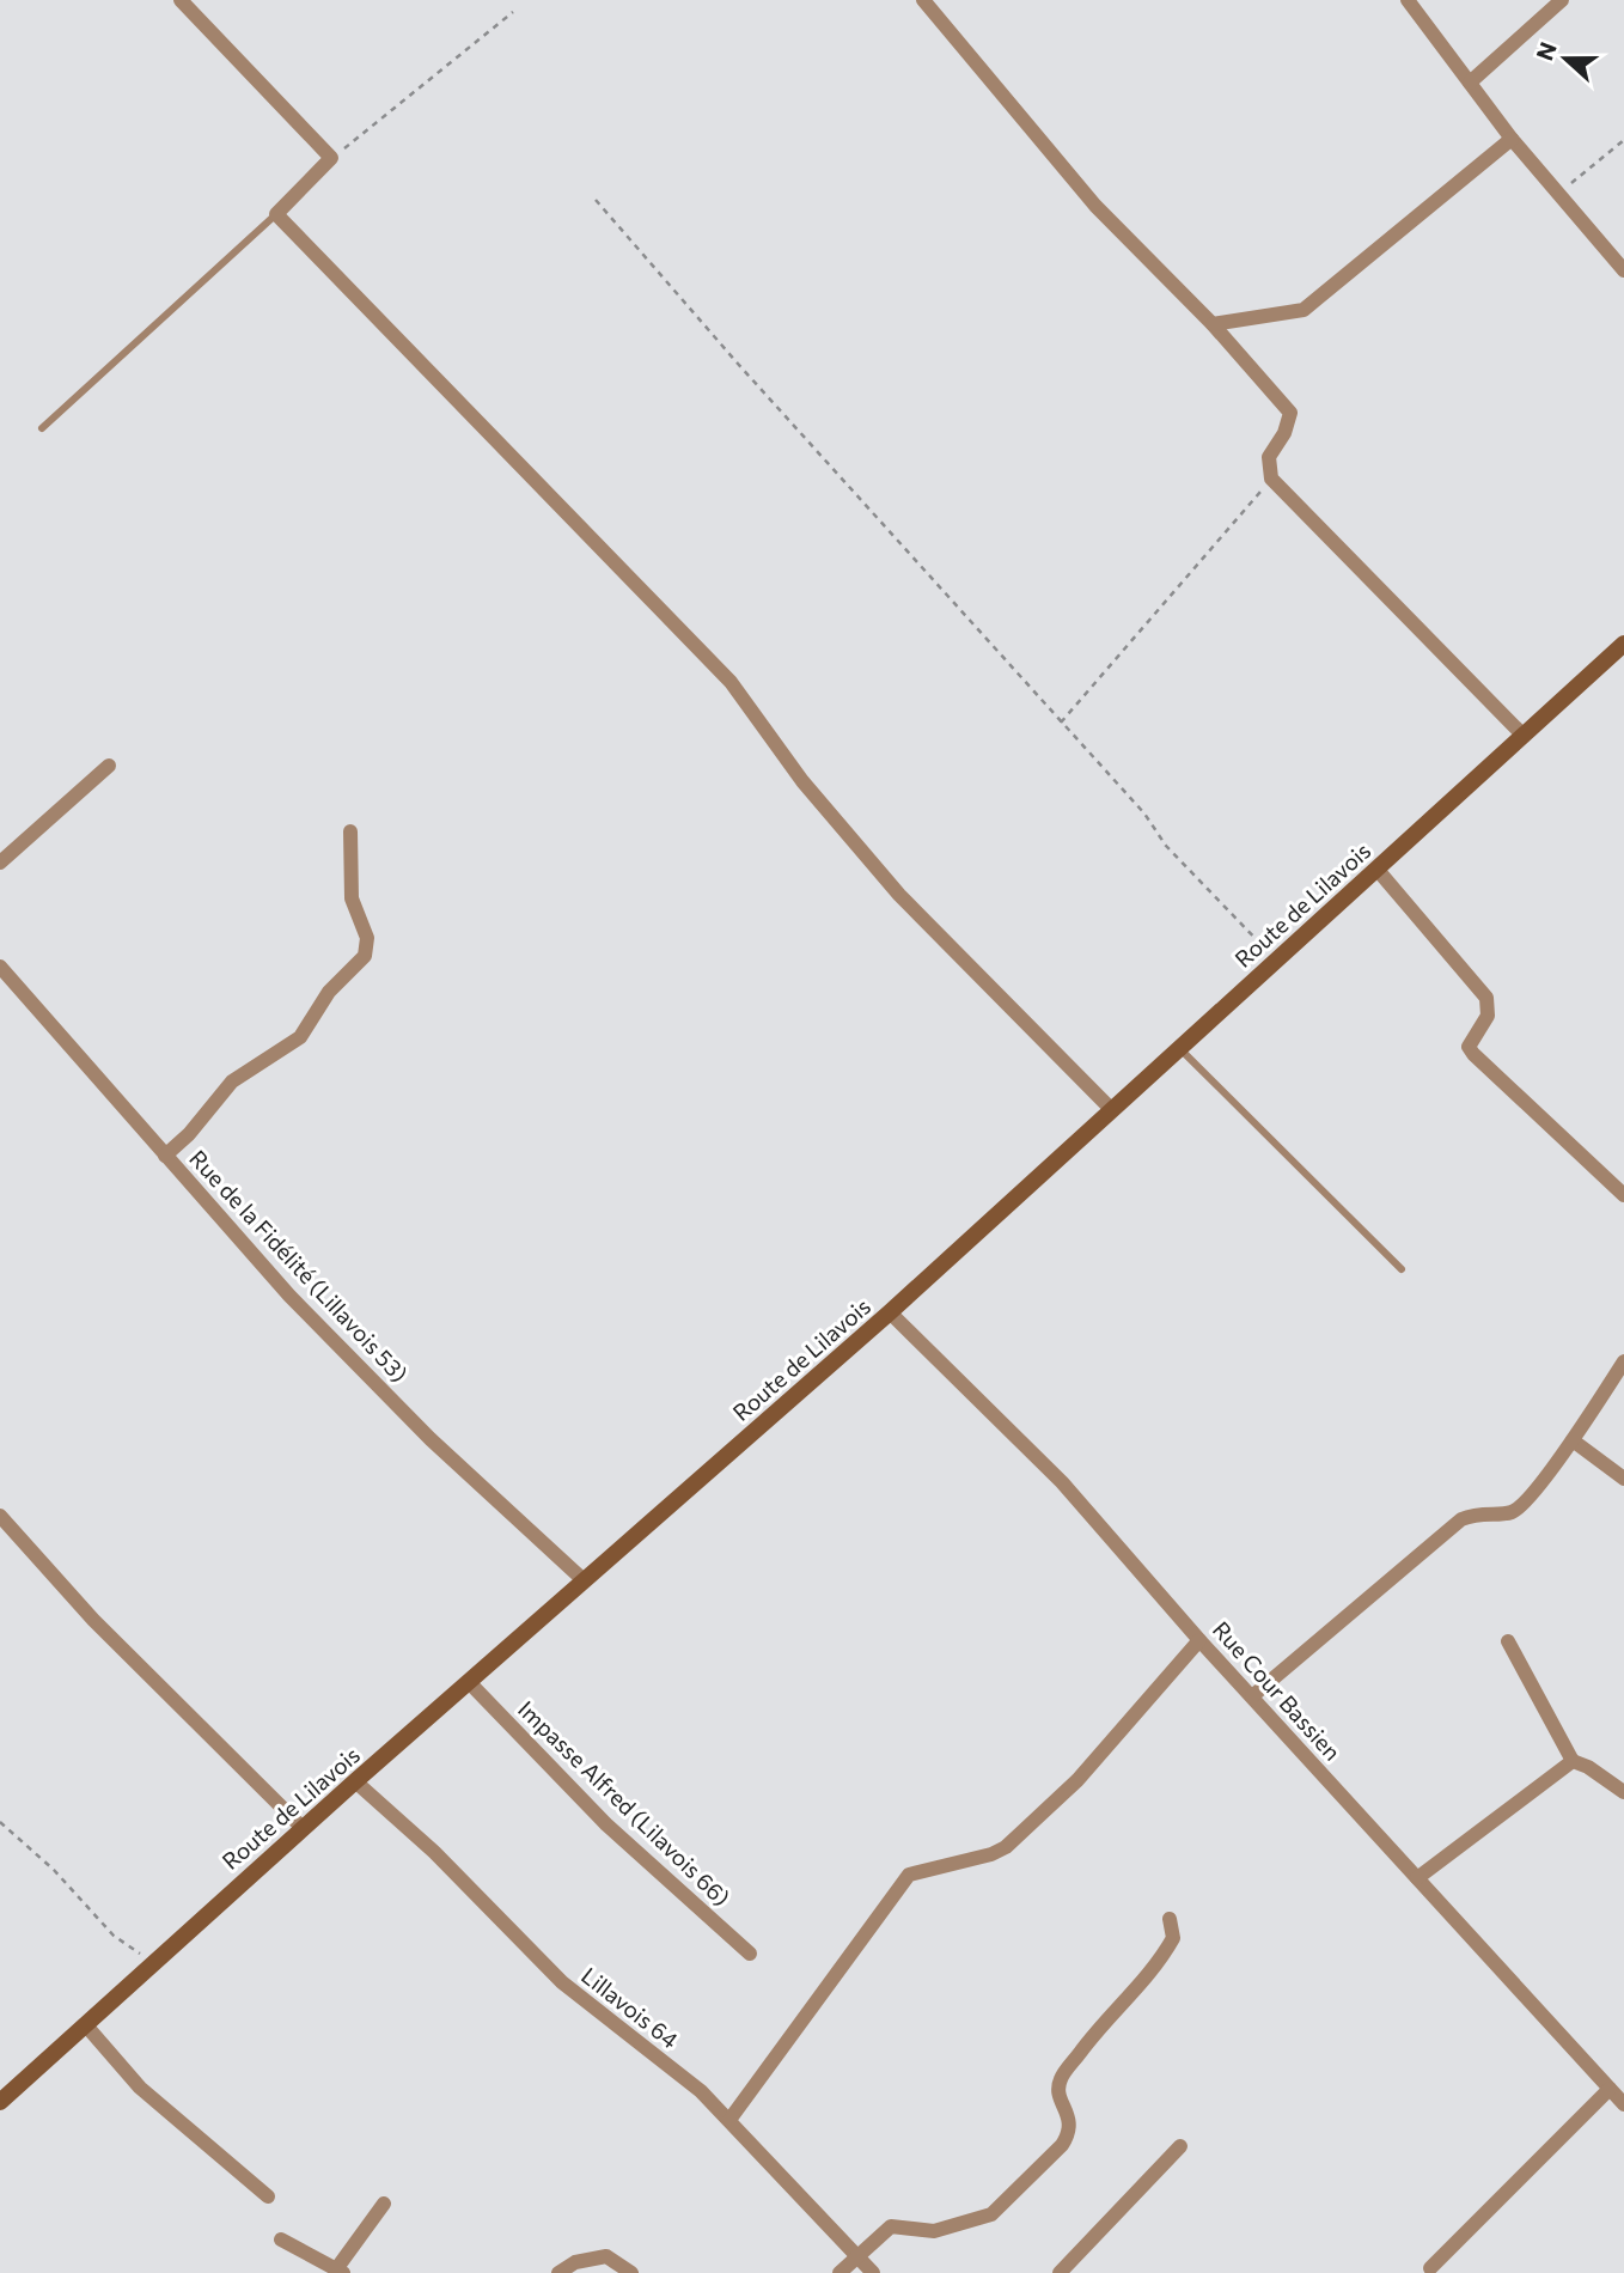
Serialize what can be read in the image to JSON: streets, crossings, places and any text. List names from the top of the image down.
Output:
{
  "streets": {
    "main road": ["Route de Lilavois"],
    "street": [
      "Rue de la Fidélité (Lillavois 53)",
      "Rue Cour Bassien",
      "Impasse Alfred (Lilavois 66)",
      "Lillavois 64"
    ]
  },
  "crossings": [
    ["Route de Lilavois", "Rue de la Fidélité (Lillavois 53)"],
    ["Route de Lilavois", "Rue Cour Bassien"],
    ["Route de Lilavois", "Impasse Alfred (Lilavois 66)"],
    ["Route de Lilavois", "Lillavois 64"]
  ],
  "north": "left"
}
